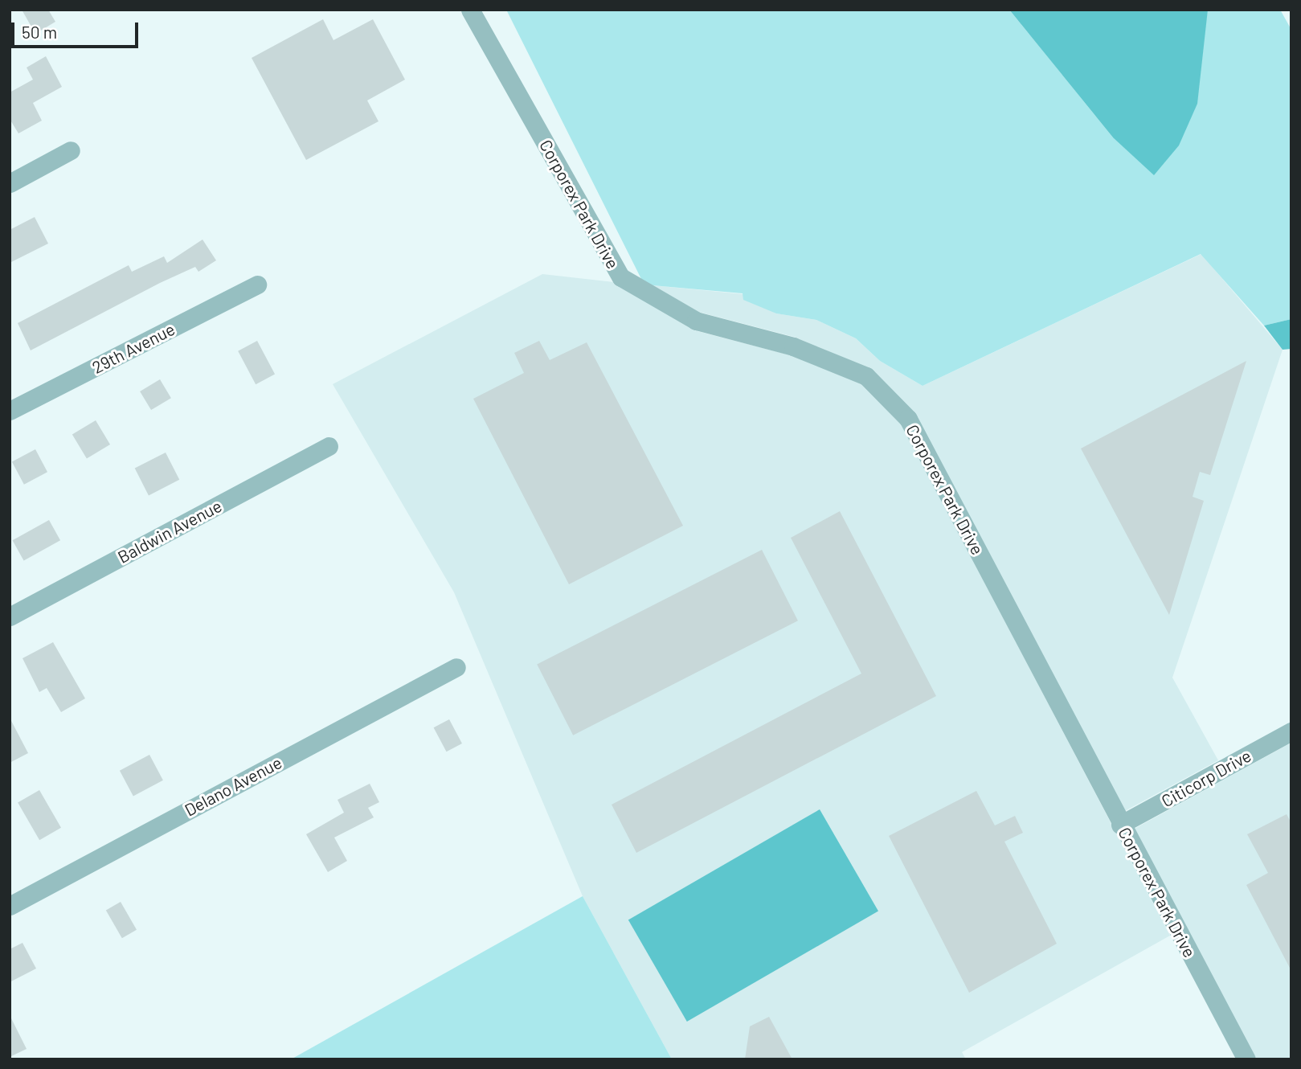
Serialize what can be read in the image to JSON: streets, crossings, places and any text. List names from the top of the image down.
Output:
{
  "streets": {
    "street": [
      "Corporex Park Drive",
      "29th Avenue",
      "Baldwin Avenue",
      "Citicorp Drive",
      "Delano Avenue"
    ]
  },
  "crossings": [
    ["Corporex Park Drive", "Citicorp Drive"]
  ],
  "scale_bar": "50 m"
}
